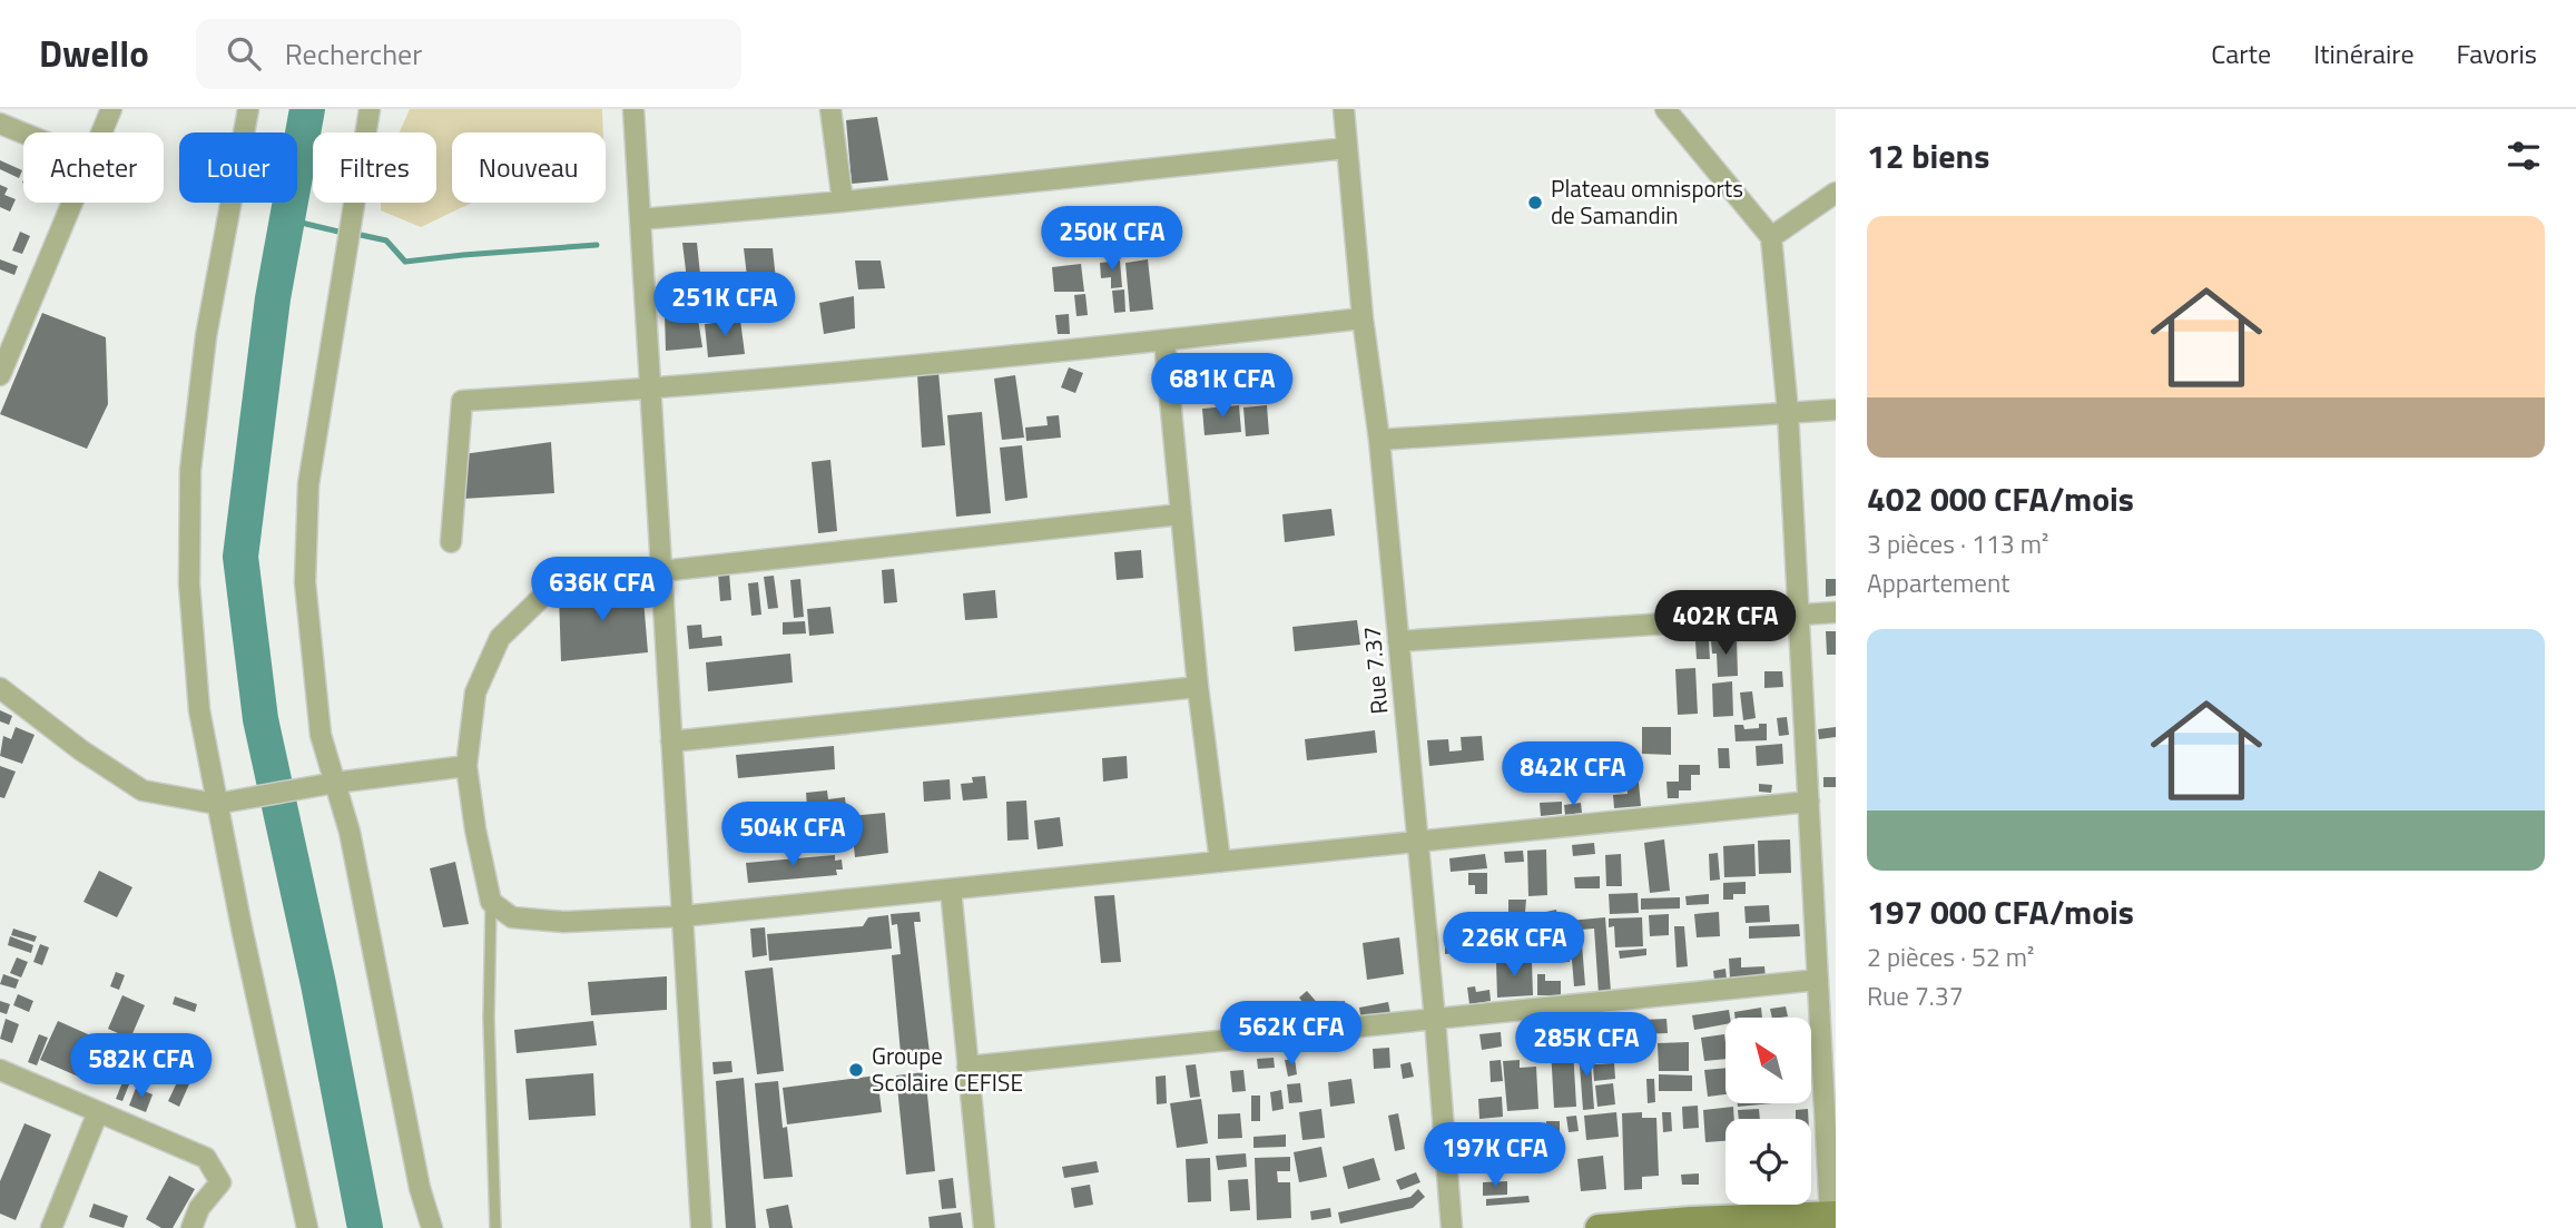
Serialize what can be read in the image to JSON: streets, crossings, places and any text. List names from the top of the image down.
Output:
{
  "streets": {
    "street": ["Rue 7.37"]
  },
  "places": ["Plateau omnisports de Samandin", "Groupe Scolaire CEFISE"],
  "north": "top left",
  "page": {
    "header": "Dwello",
    "search": "Rechercher",
    "nav": ["Carte", "Itinéraire", "Favoris"],
    "heading": "12 biens",
    "chip": [
      "Acheter",
      "Louer",
      "Filtres",
      "Nouveau"
    ],
    "list": [
      {
        "name": "402 000 CFA/mois",
        "note": "3 pièces · 113 m² · Appartement"
      },
      {
        "name": "197 000 CFA/mois",
        "note": "2 pièces · 52 m² · Rue 7.37"
      }
    ],
    "price": [
      "250K CFA",
      "251K CFA",
      "681K CFA",
      "636K CFA",
      "402K CFA",
      "842K CFA",
      "504K CFA",
      "226K CFA",
      "562K CFA",
      "285K CFA",
      "582K CFA",
      "197K CFA"
    ]
  }
}
